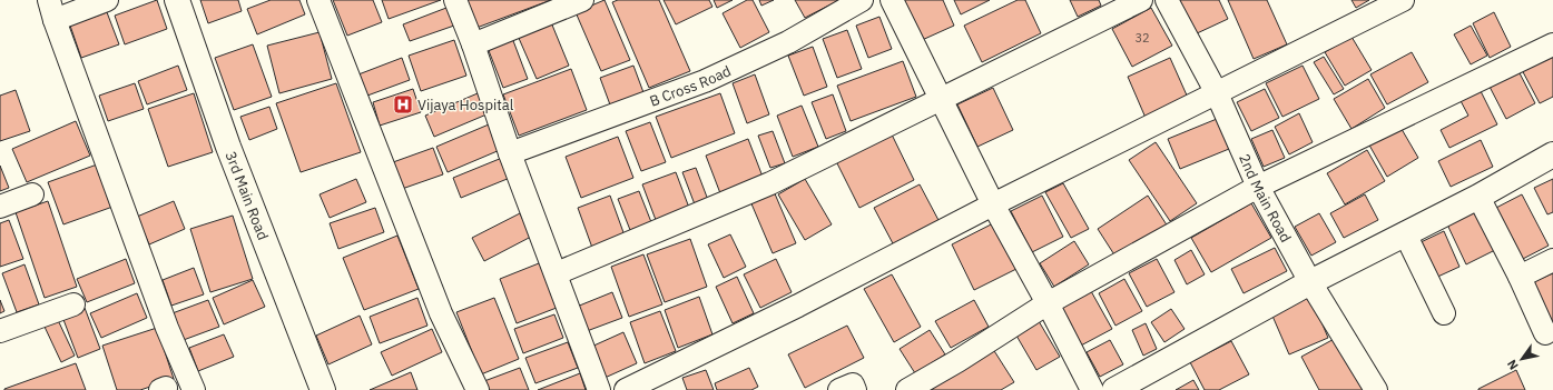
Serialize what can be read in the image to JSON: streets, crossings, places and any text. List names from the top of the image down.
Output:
{
  "streets": {
    "street": ["B Cross Road", "3rd Main Road", "2nd Main Road"]
  },
  "places": {
    "hospital": ["Vijaya Hospital"]
  },
  "house_numbers": ["32"],
  "north": "bottom left"
}
